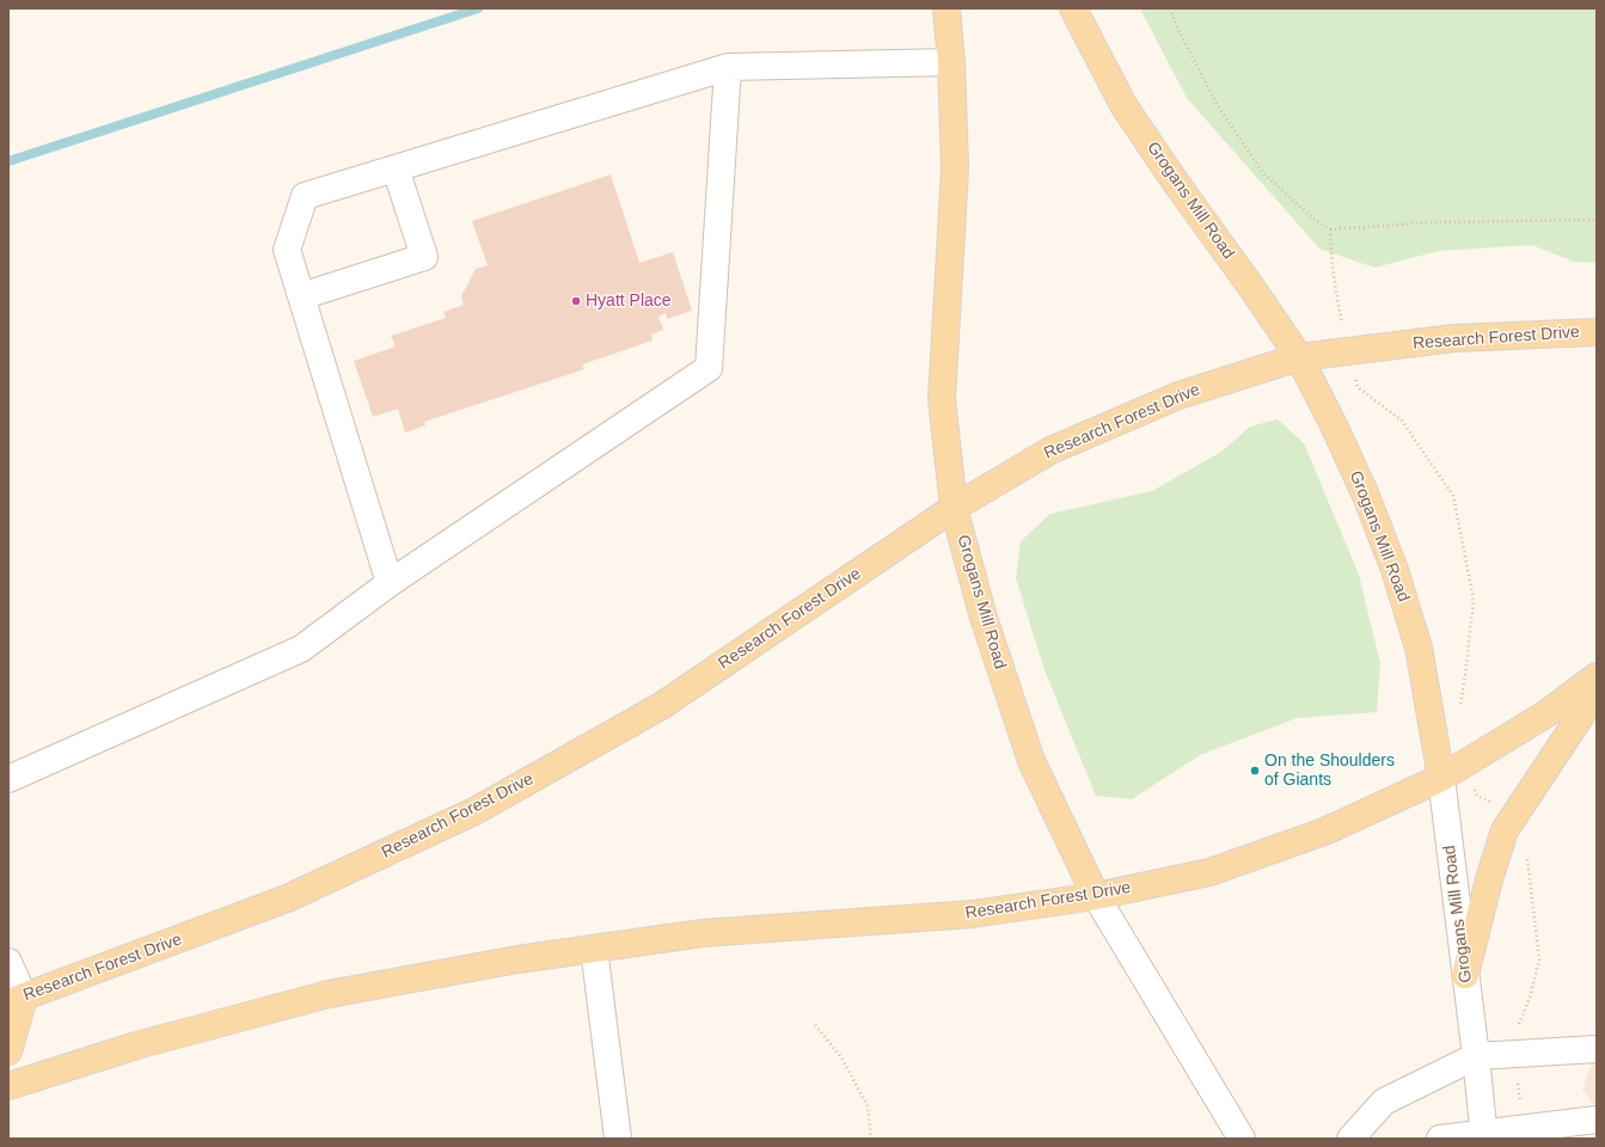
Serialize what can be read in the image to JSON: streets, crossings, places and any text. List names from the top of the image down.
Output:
{
  "streets": {
    "main road": ["Grogans Mill Road", "Research Forest Drive"]
  },
  "crossings": [
    ["Grogans Mill Road", "Research Forest Drive"]
  ],
  "places": ["Hyatt Place", "On the Shoulders of Giants"]
}
